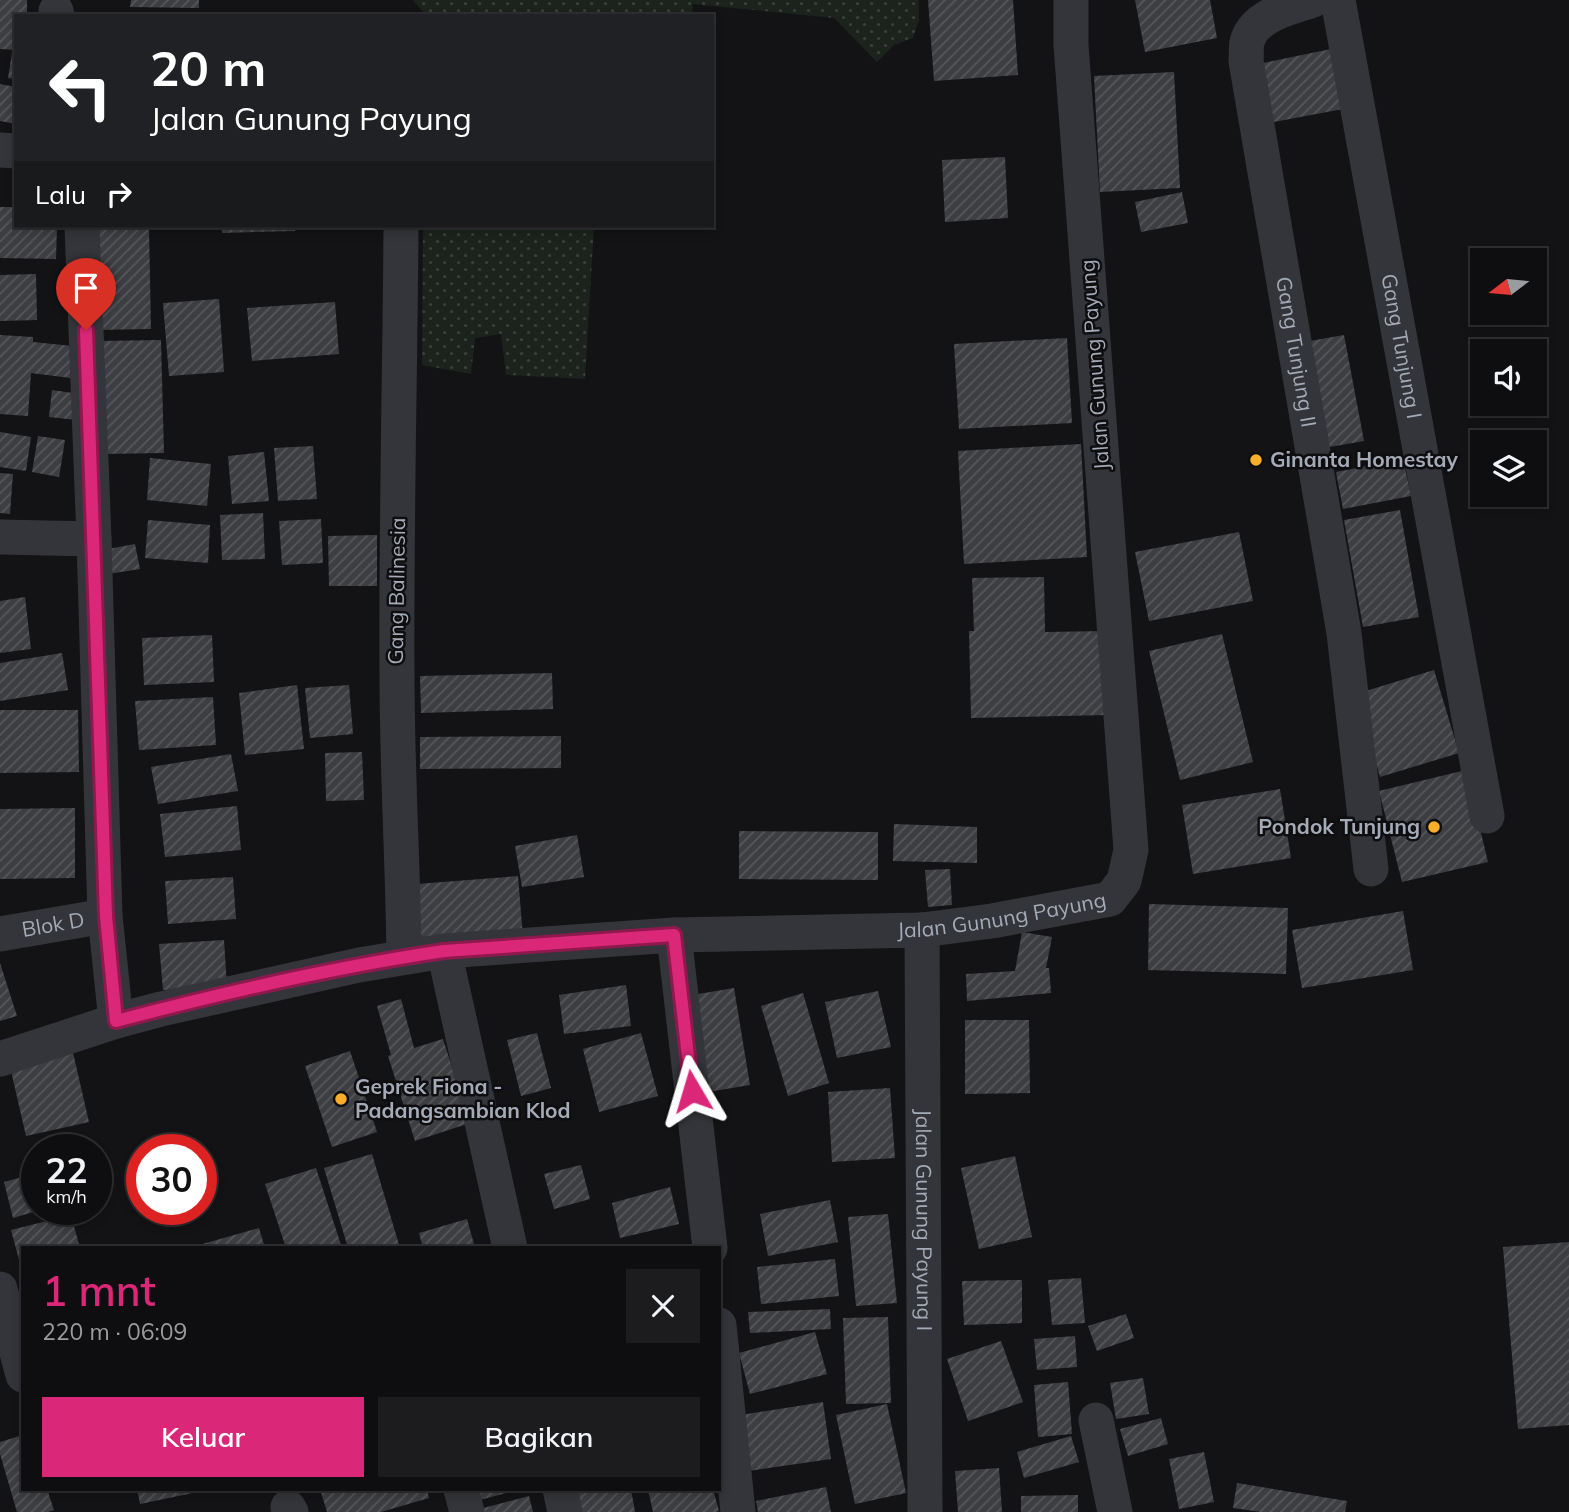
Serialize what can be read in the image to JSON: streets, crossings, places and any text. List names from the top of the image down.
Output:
{
  "streets": {
    "street": [
      "Gang Tunjung I",
      "Gang Tunjung II",
      "Jalan Gunung Payung",
      "Gang Balinesia",
      "Blok D",
      "Jalan Gunung Payung I"
    ]
  },
  "crossings": [
    ["Jalan Gunung Payung", "Gang Balinesia"],
    ["Jalan Gunung Payung", "Jalan Gunung Payung I"]
  ],
  "places": ["Ginanta Homestay", "Pondok Tunjung", "Geprek Fiona - Padangsambian Klod"],
  "north": "left",
  "page": {
    "turn": ["20 m", "Jalan Gunung Payung"],
    "then": "Lalu",
    "speed": "22 km/h",
    "limit": "30",
    "heading": ["1 mnt", "220 m · 06:09"],
    "buttons": ["Keluar", "Bagikan"]
  }
}
